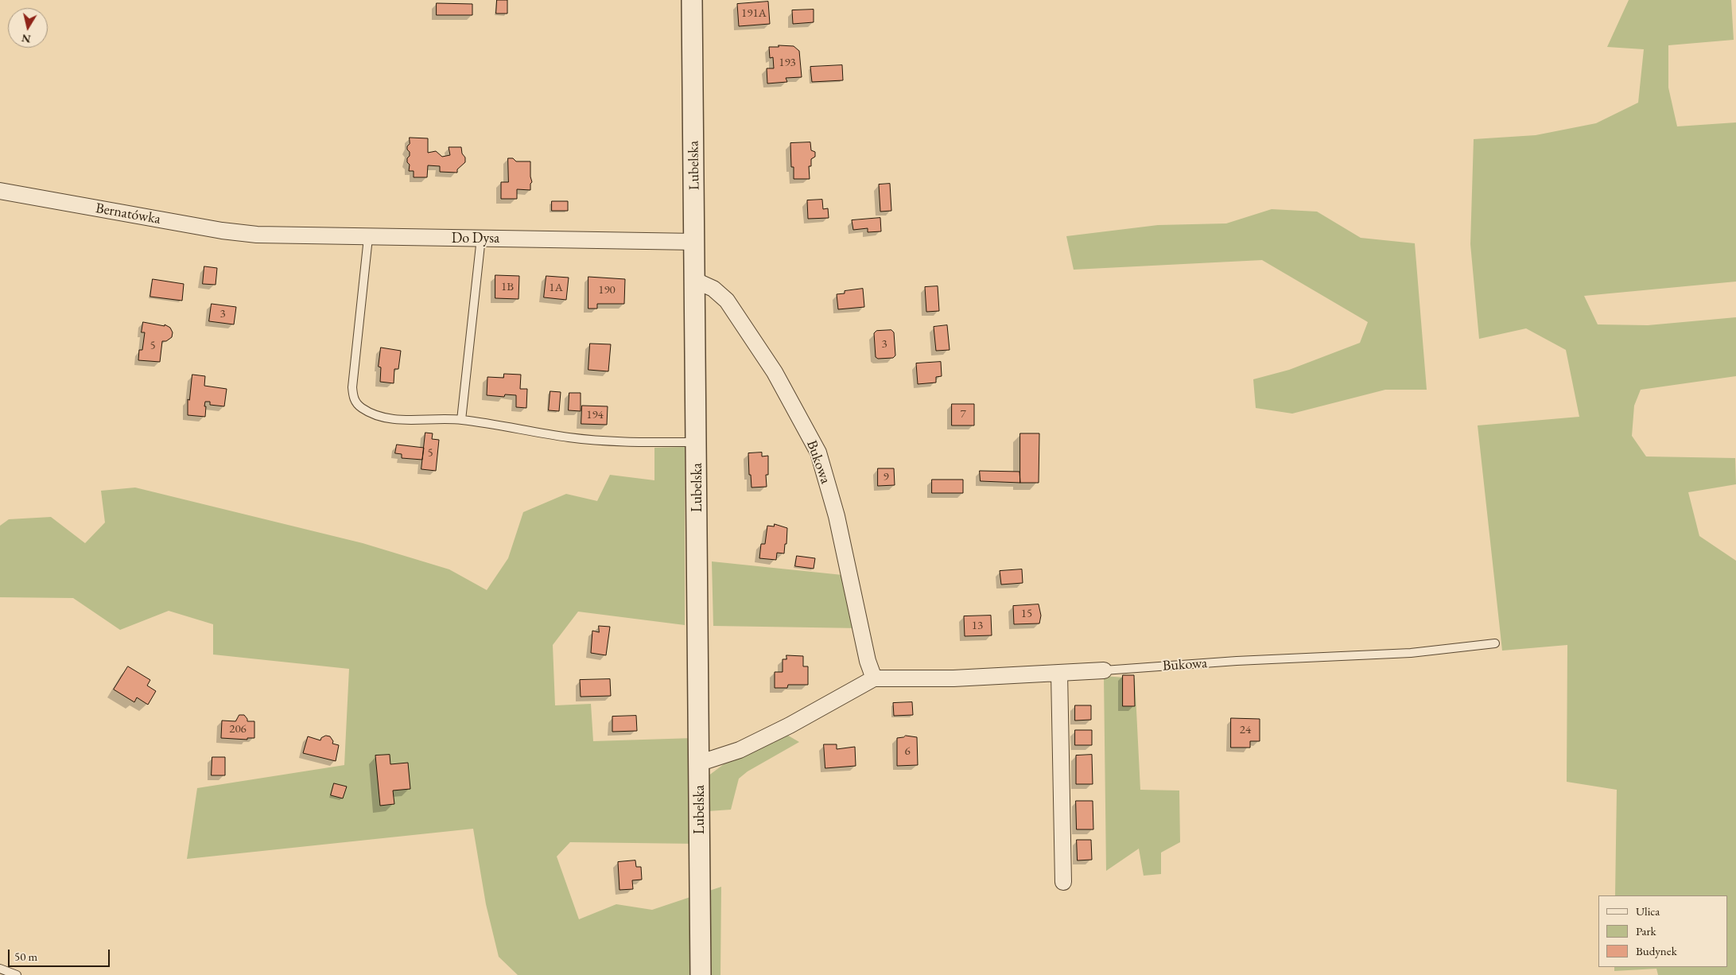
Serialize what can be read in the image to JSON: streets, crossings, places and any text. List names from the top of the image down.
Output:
{
  "streets": {
    "street": [
      "Lubelska",
      "Bernatówka",
      "Do Dysa",
      "Bukowa"
    ]
  },
  "crossings": [
    ["Lubelska", "Do Dysa"],
    ["Lubelska", "Bukowa"],
    ["Bernatówka", "Do Dysa"]
  ],
  "house_numbers": [
    "191A",
    "193",
    "1B",
    "1A",
    "190",
    "3",
    "3",
    "5",
    "7",
    "194",
    "5",
    "9",
    "15",
    "13",
    "206",
    "24",
    "6"
  ],
  "legend": ["Ulica", "Park", "Budynek"],
  "scale_bar": "50 m",
  "north": "bottom"
}
